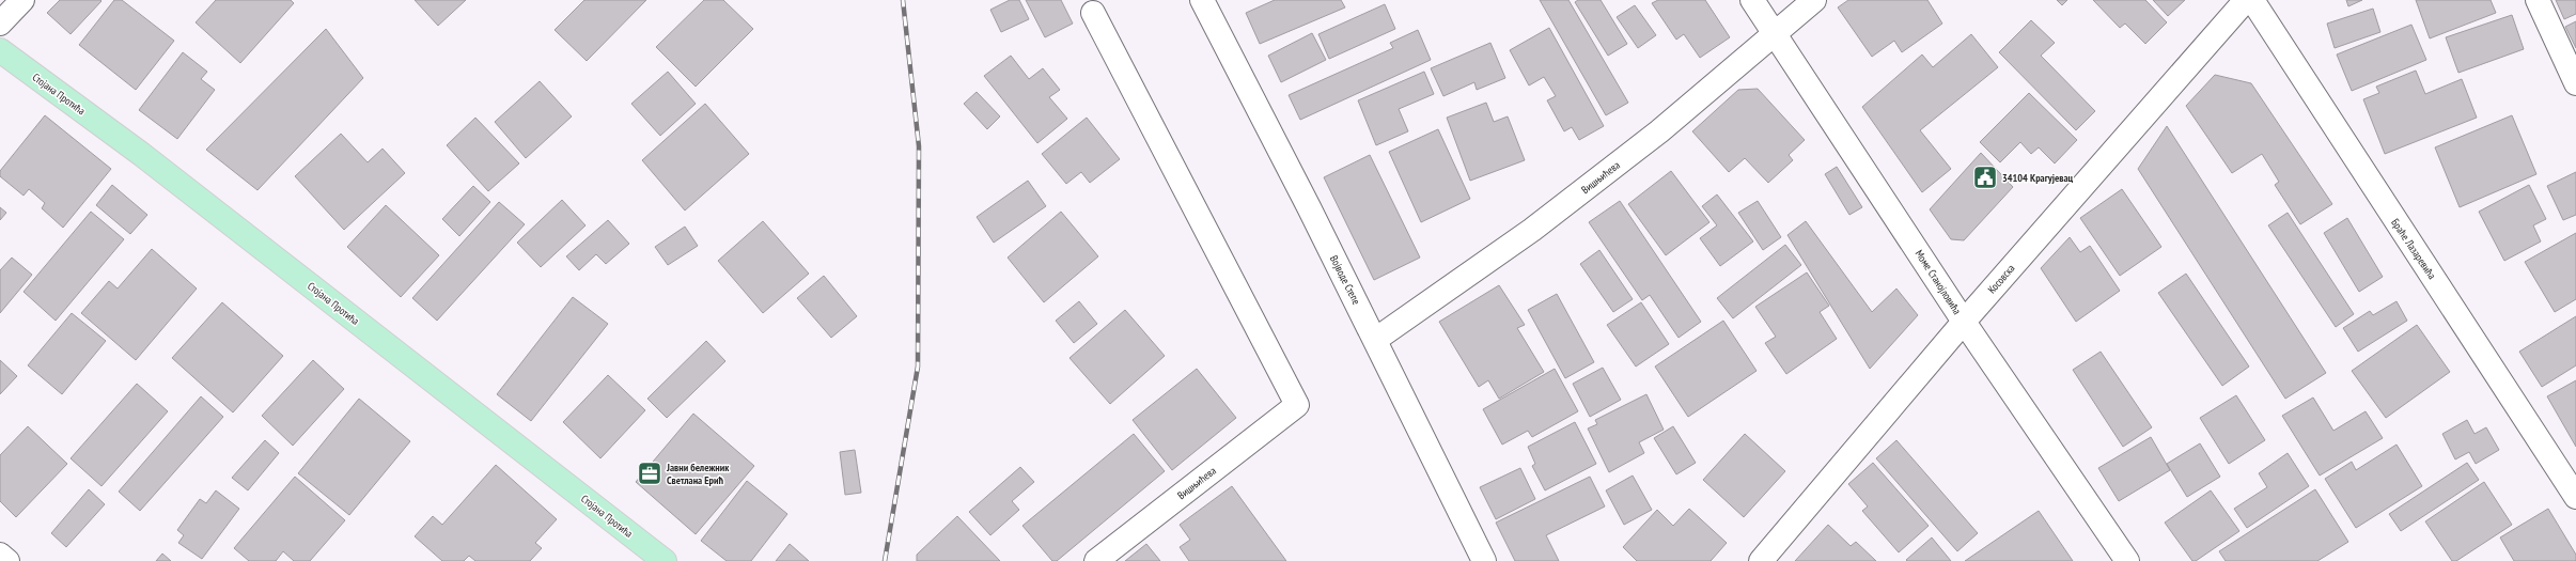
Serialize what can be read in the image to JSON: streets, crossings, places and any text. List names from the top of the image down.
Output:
{
  "streets": {
    "main road": ["Стојана Протића"],
    "street": [
      "Вишњићева",
      "Браће Лазаревића",
      "Косовска",
      "Војводе Степе",
      "Моме Станојловића"
    ]
  },
  "crossings": [
    ["Вишњићева", "Војводе Степе"],
    ["Вишњићева", "Моме Станојловића"],
    ["Косовска", "Моме Станојловића"]
  ],
  "places": {
    "public building": ["34104 Крагујевац"],
    "office": ["Јавни бележник Светлана Ерић"]
  }
}
